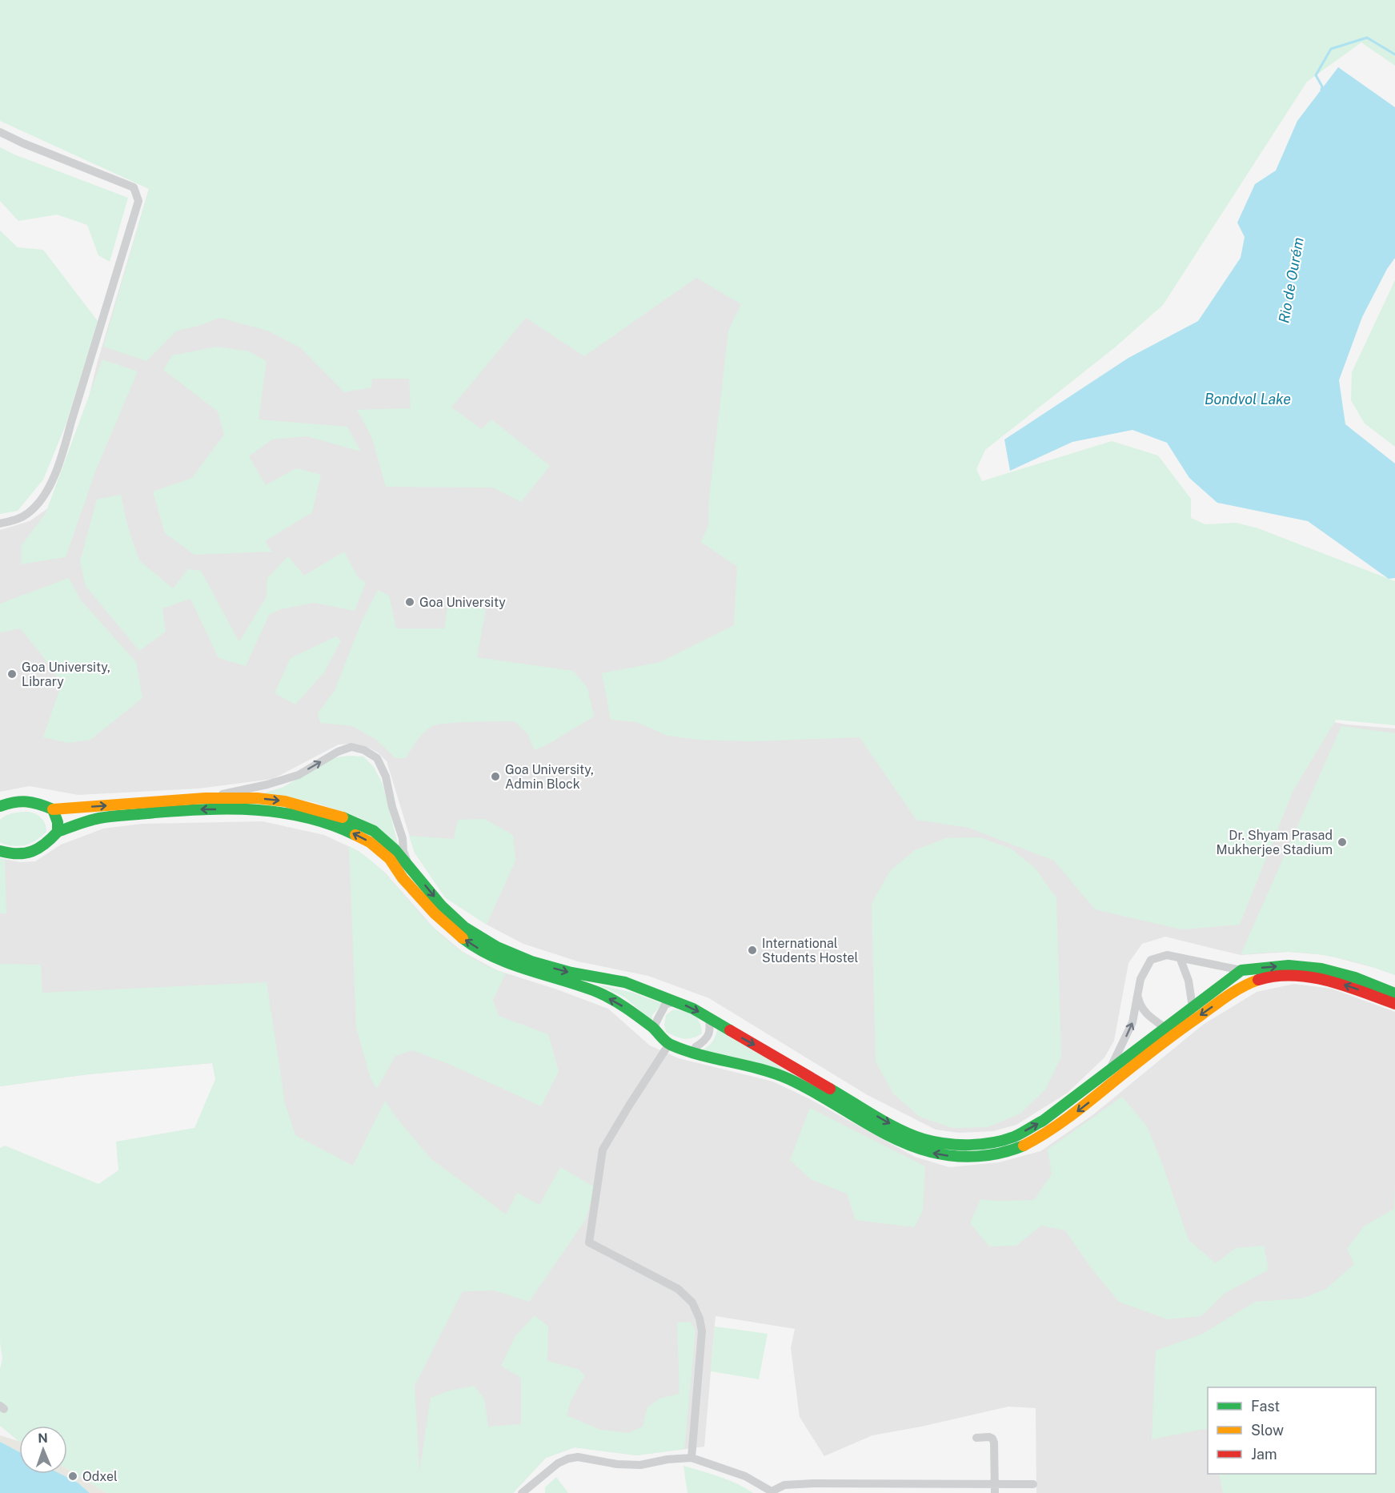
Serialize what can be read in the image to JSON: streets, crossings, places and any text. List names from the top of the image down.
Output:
{
  "water": ["Rio de Ourém", "Bondvol Lake"],
  "places": [
    "Goa University",
    "Goa University, Library",
    "Goa University, Admin Block",
    "Dr. Shyam Prasad Mukherjee Stadium",
    "International Students Hostel",
    "Odxel"
  ],
  "legend": ["Fast", "Slow", "Jam"],
  "north": "top"
}
